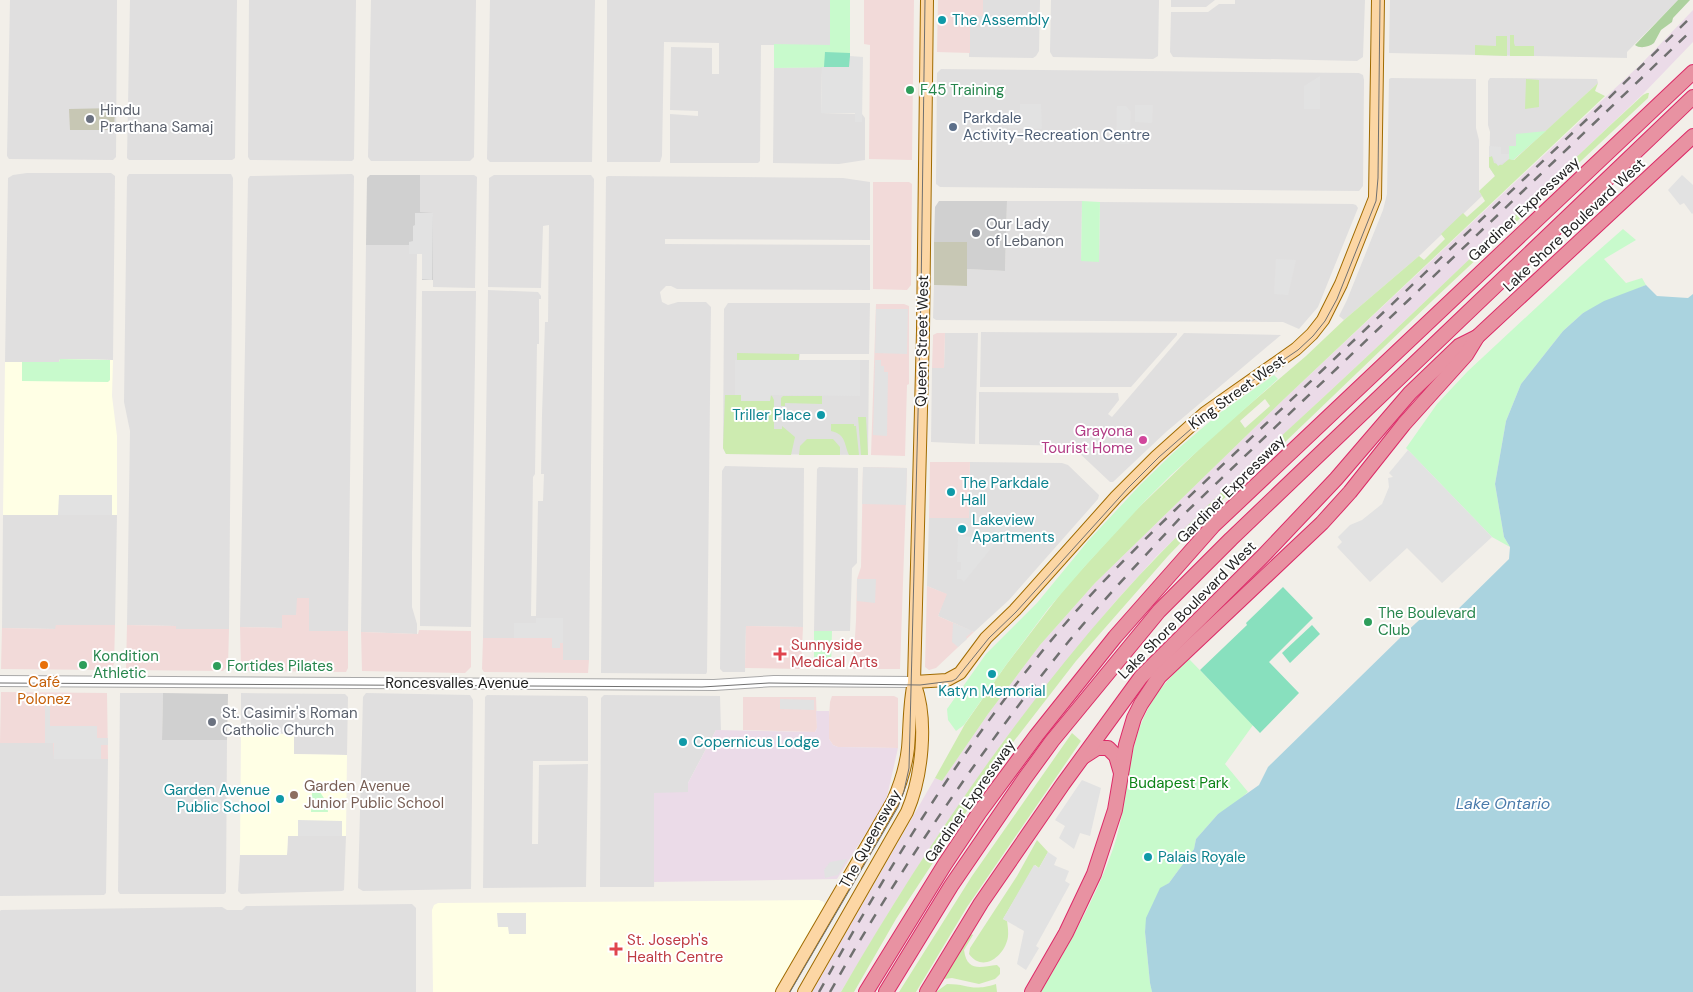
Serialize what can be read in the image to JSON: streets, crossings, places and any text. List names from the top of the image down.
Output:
{
  "streets": {
    "highway": ["Gardiner Expressway", "Lake Shore Boulevard West"],
    "main road": ["Queen Street West", "King Street West", "The Queensway"],
    "street": ["Roncesvalles Avenue"]
  },
  "crossings": [
    ["Queen Street West", "King Street West"],
    ["Queen Street West", "Roncesvalles Avenue"],
    ["Queen Street West", "The Queensway"],
    ["King Street West", "Roncesvalles Avenue"],
    ["King Street West", "The Queensway"],
    ["Roncesvalles Avenue", "The Queensway"]
  ],
  "water": ["Lake Ontario"],
  "parks": ["Budapest Park"],
  "places": {
    "other": [
      "The Assembly",
      "F45 Training",
      "Hindu Prarthana Samaj",
      "Parkdale Activity-Recreation Centre",
      "Our Lady of Lebanon",
      "Triller Place",
      "Grayona Tourist Home",
      "The Parkdale Hall",
      "Lakeview Apartments",
      "The Boulevard Club",
      "Café Polonez",
      "Kondition Athletic",
      "Fortides Pilates",
      "Katyn Memorial",
      "St. Casimir's Roman Catholic Church",
      "Copernicus Lodge",
      "Garden Avenue Junior Public School",
      "Garden Avenue Public School",
      "Palais Royale"
    ],
    "health": ["Sunnyside Medical Arts", "St. Joseph's Health Centre"]
  }
}
